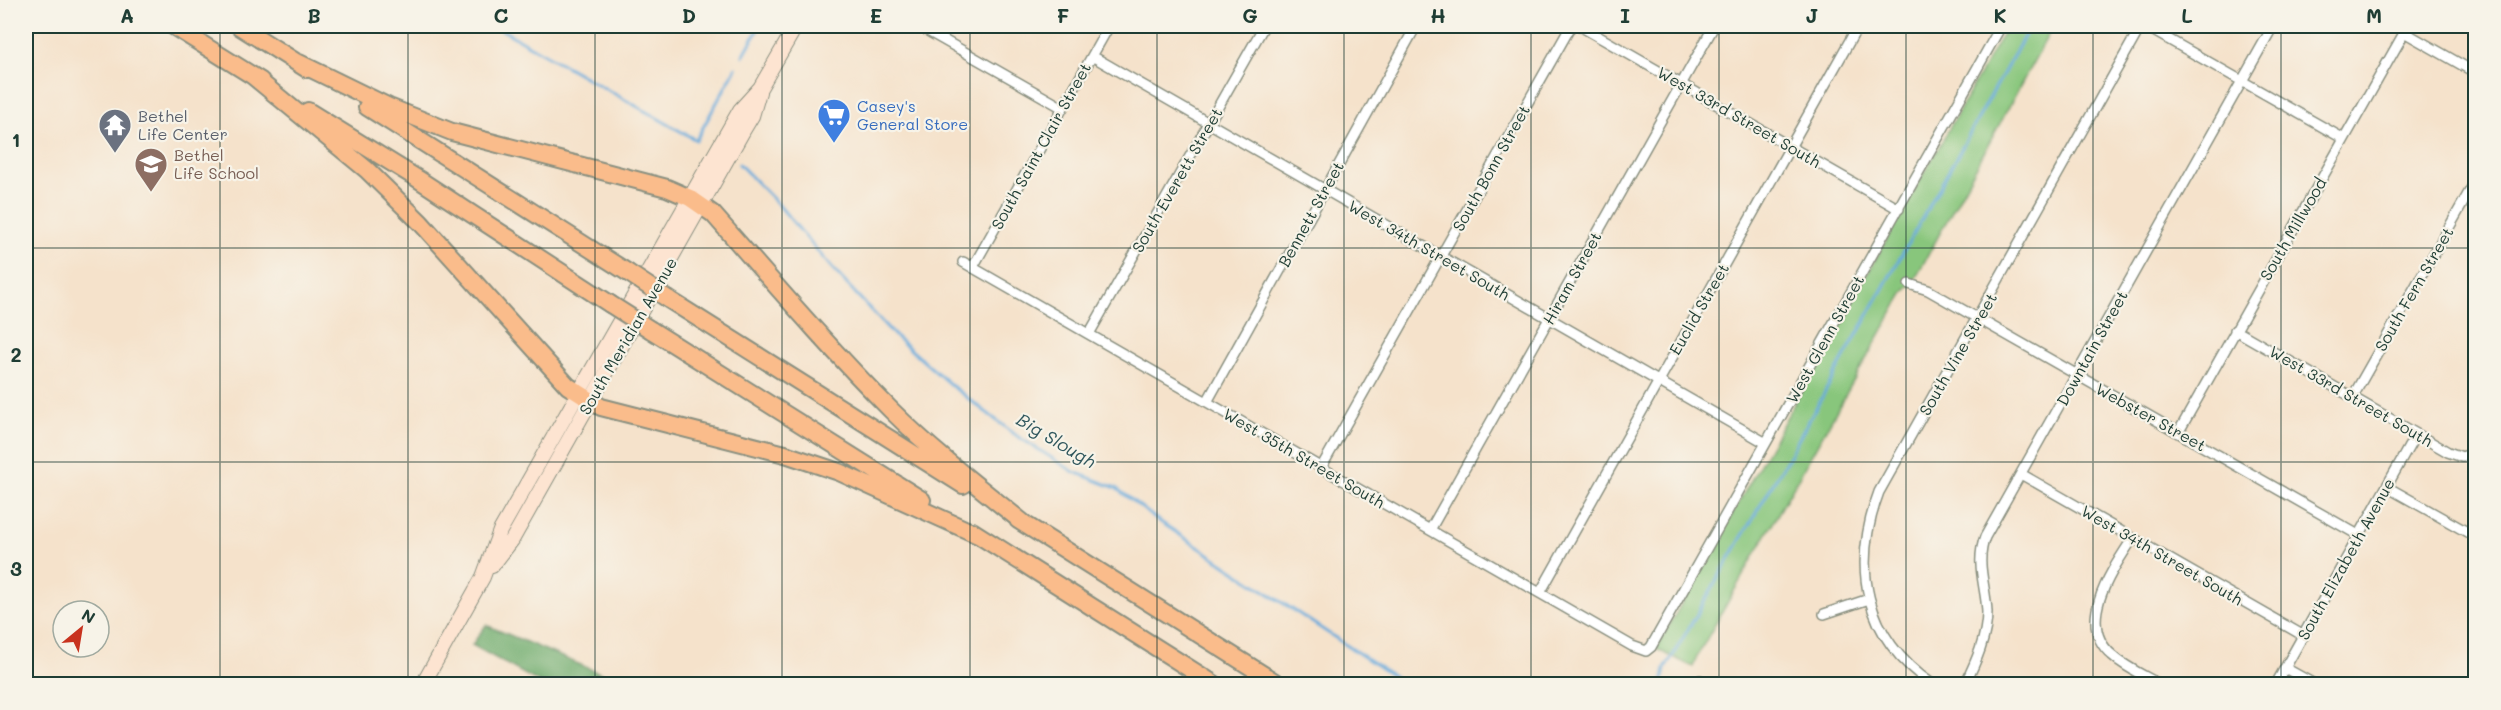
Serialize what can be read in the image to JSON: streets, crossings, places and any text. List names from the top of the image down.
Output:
{
  "streets": {
    "main road": ["South Meridian Avenue"],
    "street": [
      "West 33rd Street South",
      "South Saint Clair Street",
      "South Bonn Street",
      "South Everett Street",
      "Bennett Street",
      "South Millwood",
      "West 34th Street South",
      "Hiram Street",
      "South Fern Street",
      "Euclid Street",
      "West Glenn Street",
      "Downtain Street",
      "South Vine Street",
      "Webster Street",
      "West 35th Street South",
      "South Elizabeth Avenue"
    ]
  },
  "crossings": [
    ["West 33rd Street South", "South Millwood"],
    ["West 33rd Street South", "Hiram Street"],
    ["West 33rd Street South", "South Fern Street"],
    ["West 33rd Street South", "Euclid Street"],
    ["West 33rd Street South", "West Glenn Street"],
    ["West 33rd Street South", "South Elizabeth Avenue"],
    ["South Saint Clair Street", "West 34th Street South"],
    ["South Saint Clair Street", "West 35th Street South"],
    ["South Bonn Street", "West 34th Street South"],
    ["South Bonn Street", "West 35th Street South"],
    ["South Everett Street", "West 34th Street South"],
    ["South Everett Street", "West 35th Street South"],
    ["Bennett Street", "West 34th Street South"],
    ["Bennett Street", "West 35th Street South"],
    ["South Millwood", "Webster Street"],
    ["West 34th Street South", "Hiram Street"],
    ["West 34th Street South", "Euclid Street"],
    ["West 34th Street South", "West Glenn Street"],
    ["West 34th Street South", "Downtain Street"],
    ["West 34th Street South", "South Elizabeth Avenue"],
    ["Hiram Street", "West 35th Street South"],
    ["Euclid Street", "West 35th Street South"],
    ["West Glenn Street", "West 35th Street South"],
    ["Downtain Street", "Webster Street"],
    ["South Vine Street", "Webster Street"],
    ["Webster Street", "South Elizabeth Avenue"]
  ],
  "water": ["Big Slough"],
  "places": {
    "supermarket": ["Casey's General Store"],
    "temple": ["Bethel Life Center"],
    "school or university": ["Bethel Life School"]
  },
  "north": "top right",
  "grid": {
    "columns": [
      "A",
      "B",
      "C",
      "D",
      "E",
      "F",
      "G",
      "H",
      "I",
      "J",
      "K",
      "L",
      "M"
    ],
    "rows": ["1", "2", "3"]
  }
}
